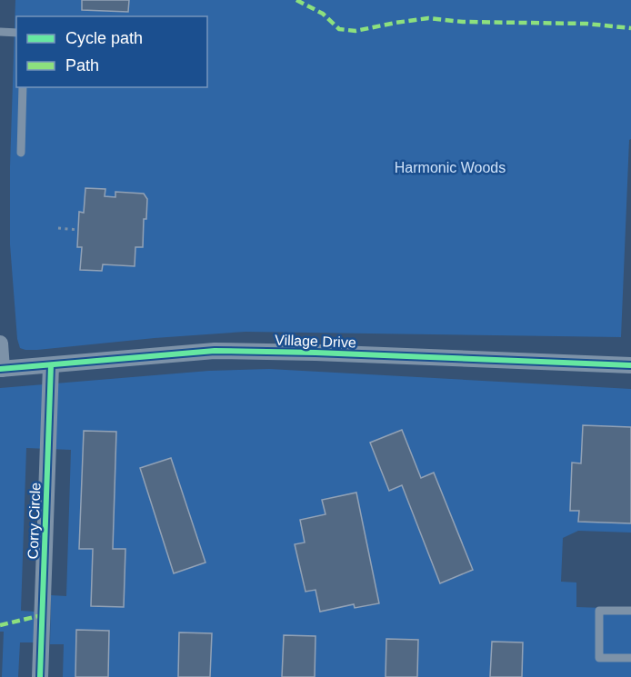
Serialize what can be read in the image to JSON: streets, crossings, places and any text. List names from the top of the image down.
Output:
{
  "streets": {
    "street": ["Village Drive", "Corry Circle"]
  },
  "crossings": [
    ["Village Drive", "Corry Circle"]
  ],
  "parks": ["Harmonic Woods"],
  "legend": ["Cycle path", "Path"]
}
